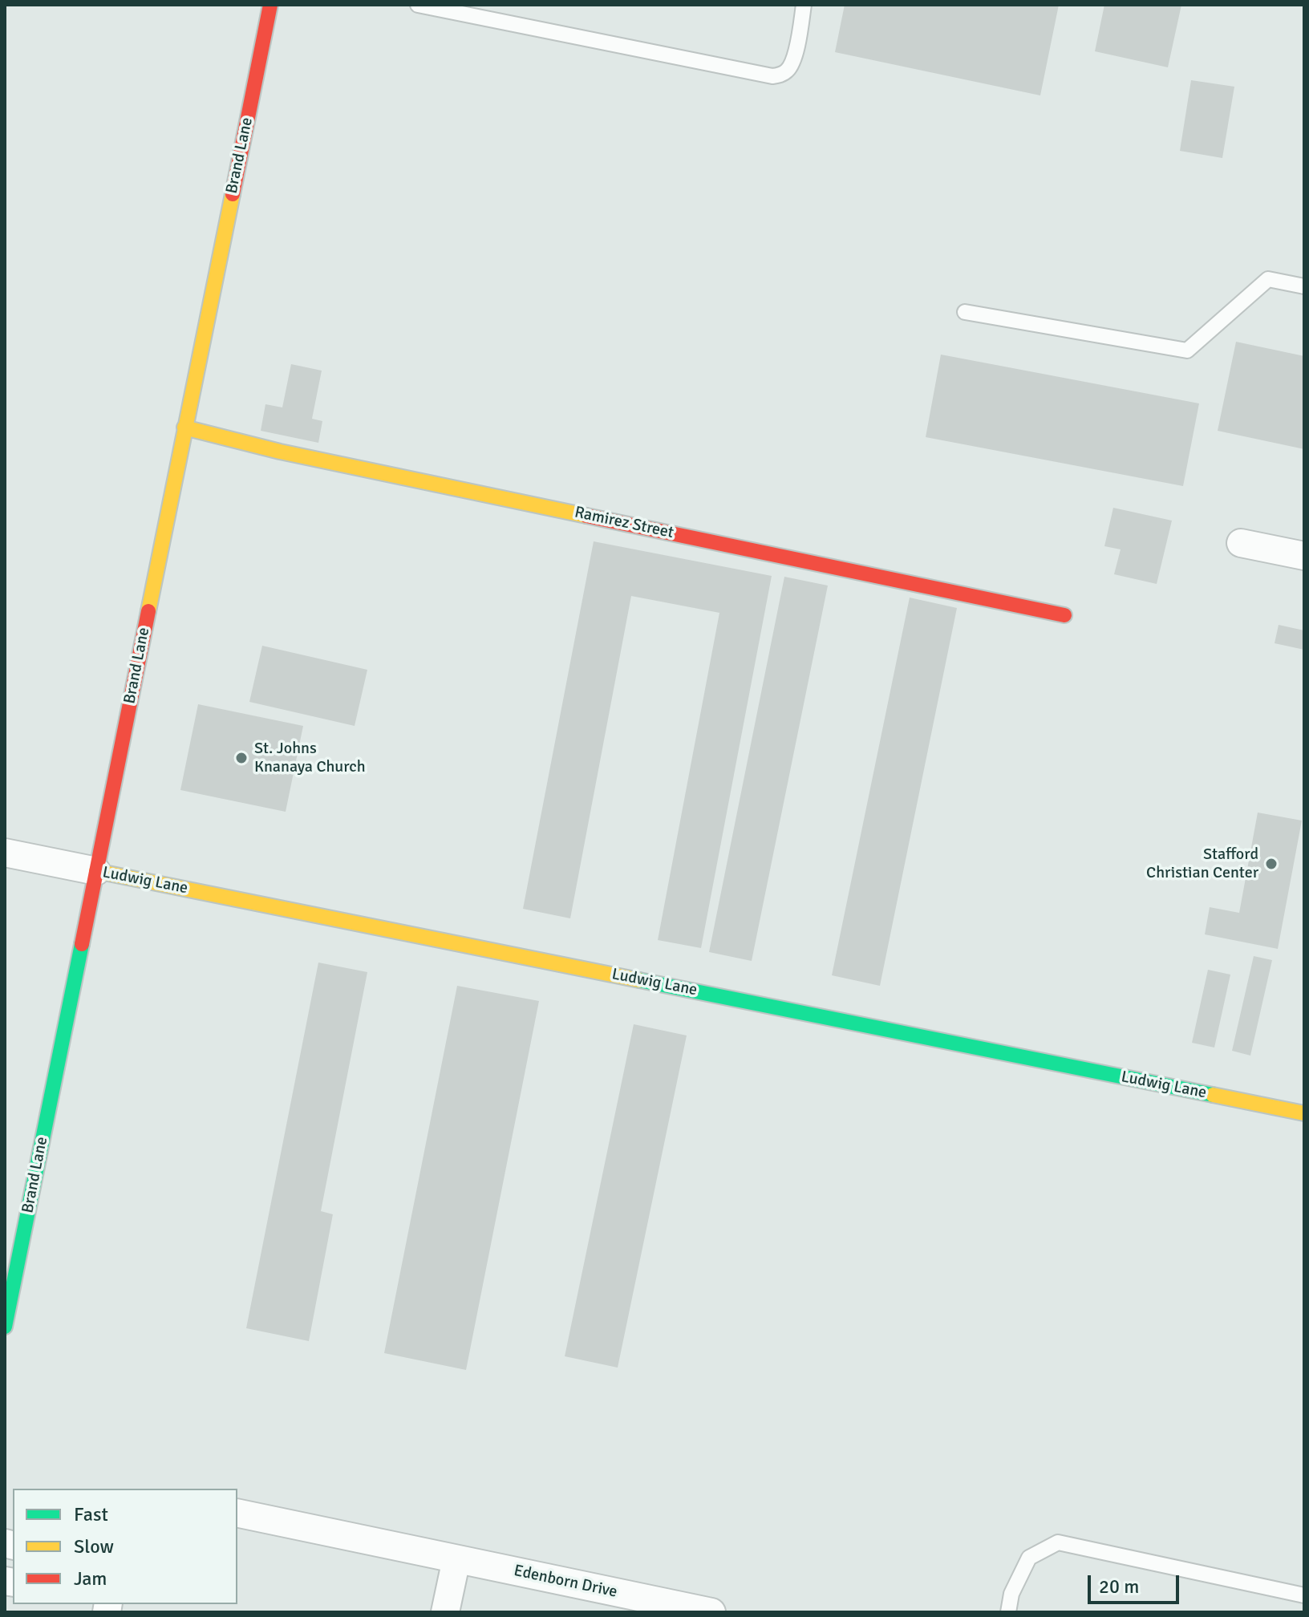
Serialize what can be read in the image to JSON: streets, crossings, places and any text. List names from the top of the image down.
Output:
{
  "streets": {
    "street": [
      "Brand Lane",
      "Ramirez Street",
      "Ludwig Lane",
      "Edenborn Drive"
    ]
  },
  "crossings": [
    ["Brand Lane", "Ramirez Street"],
    ["Brand Lane", "Ludwig Lane"]
  ],
  "places": ["St. Johns Knanaya Church", "Stafford Christian Center"],
  "legend": ["Fast", "Slow", "Jam"],
  "scale_bar": "20 m"
}
